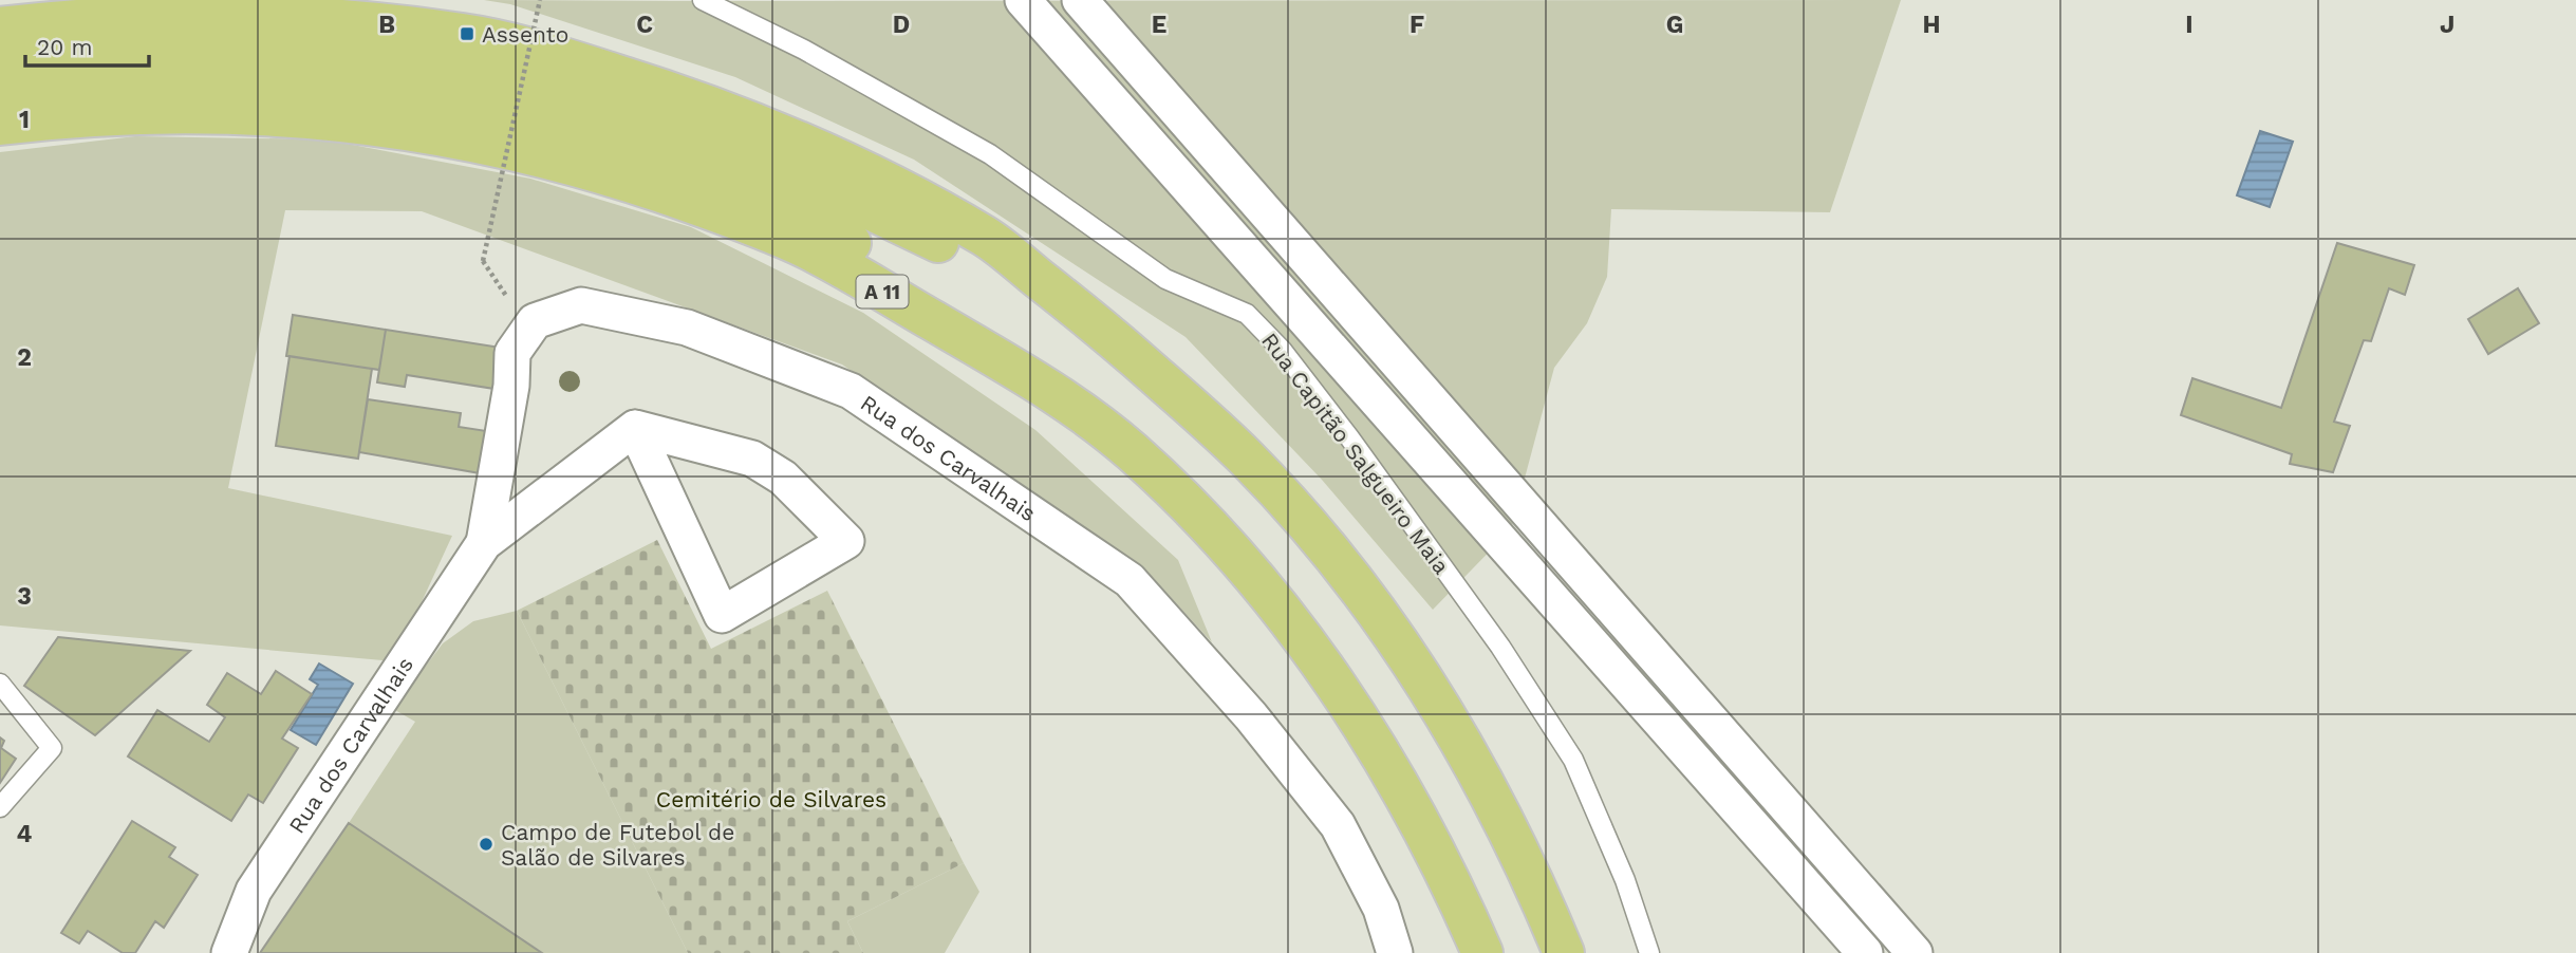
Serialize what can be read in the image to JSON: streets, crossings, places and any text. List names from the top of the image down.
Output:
{
  "streets": {
    "highway": ["A 11"],
    "street": ["Rua dos Carvalhais"],
    "lane": ["Rua Capitão Salgueiro Maia"]
  },
  "parks": ["Cemitério de Silvares"],
  "places": {
    "transit": ["Assento"],
    "other": ["Campo de Futebol de Salão de Silvares"]
  },
  "scale_bar": "20 m",
  "grid": {
    "columns": [
      "B",
      "C",
      "D",
      "E",
      "F",
      "G",
      "H",
      "I",
      "J"
    ],
    "rows": [
      "1",
      "2",
      "3",
      "4"
    ]
  }
}
